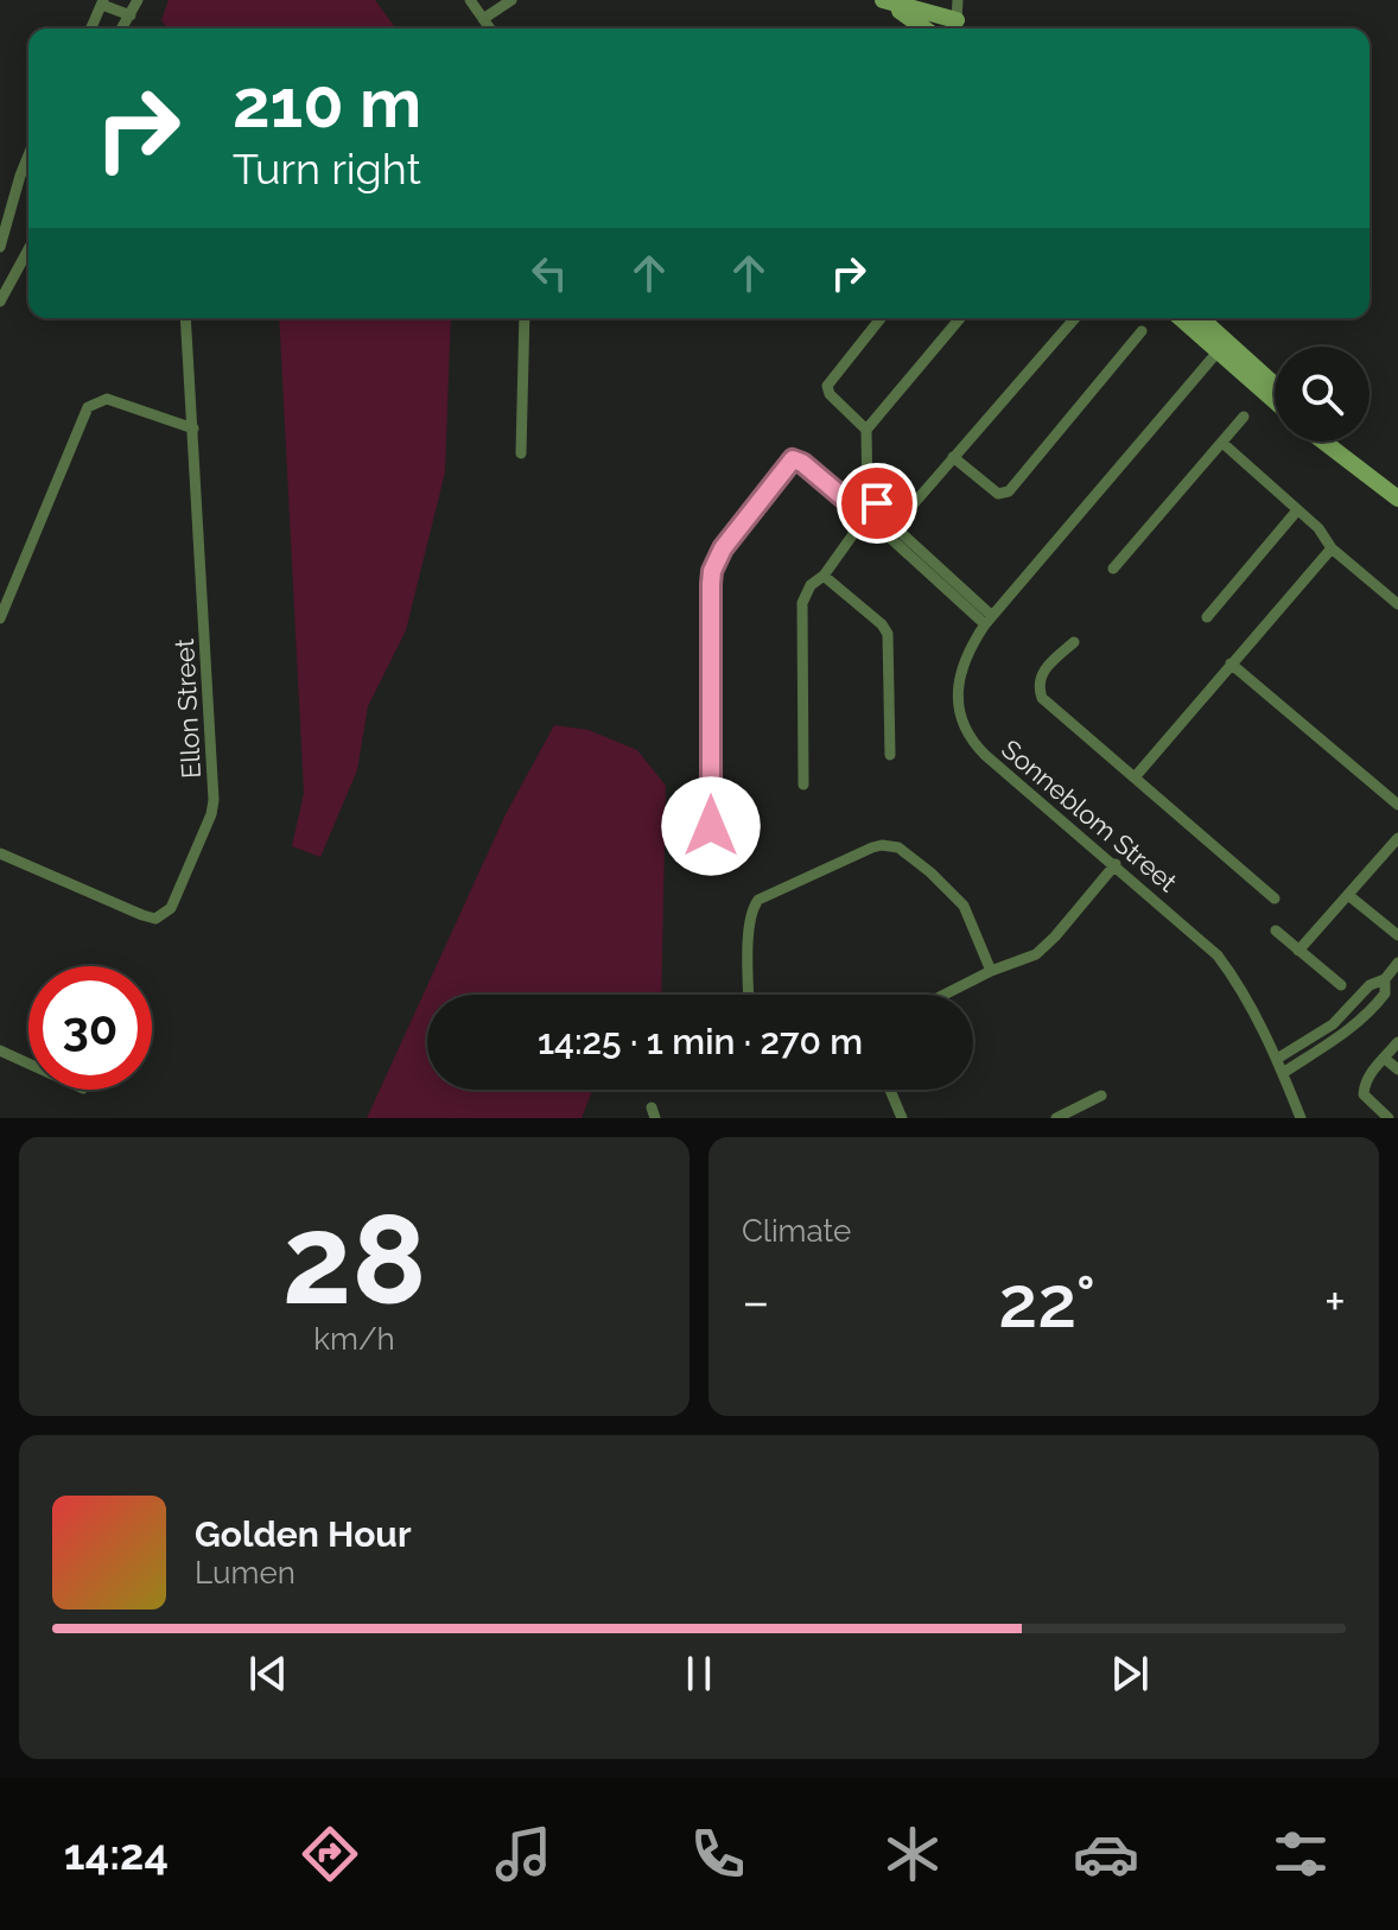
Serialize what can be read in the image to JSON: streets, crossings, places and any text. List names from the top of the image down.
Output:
{
  "streets": {
    "street": ["Ellon Street", "Sonneblom Street"]
  },
  "page": {
    "turn": ["210 m", "Turn right"],
    "limit": "30",
    "trip": "14:25 · 1 min · 270 m",
    "tile": [
      ["28", "km/h"],
      "Climate"
    ],
    "heat": ["−", "22°", "+"],
    "song": ["Golden Hour", "Lumen"],
    "tabs": "14:24"
  }
}
